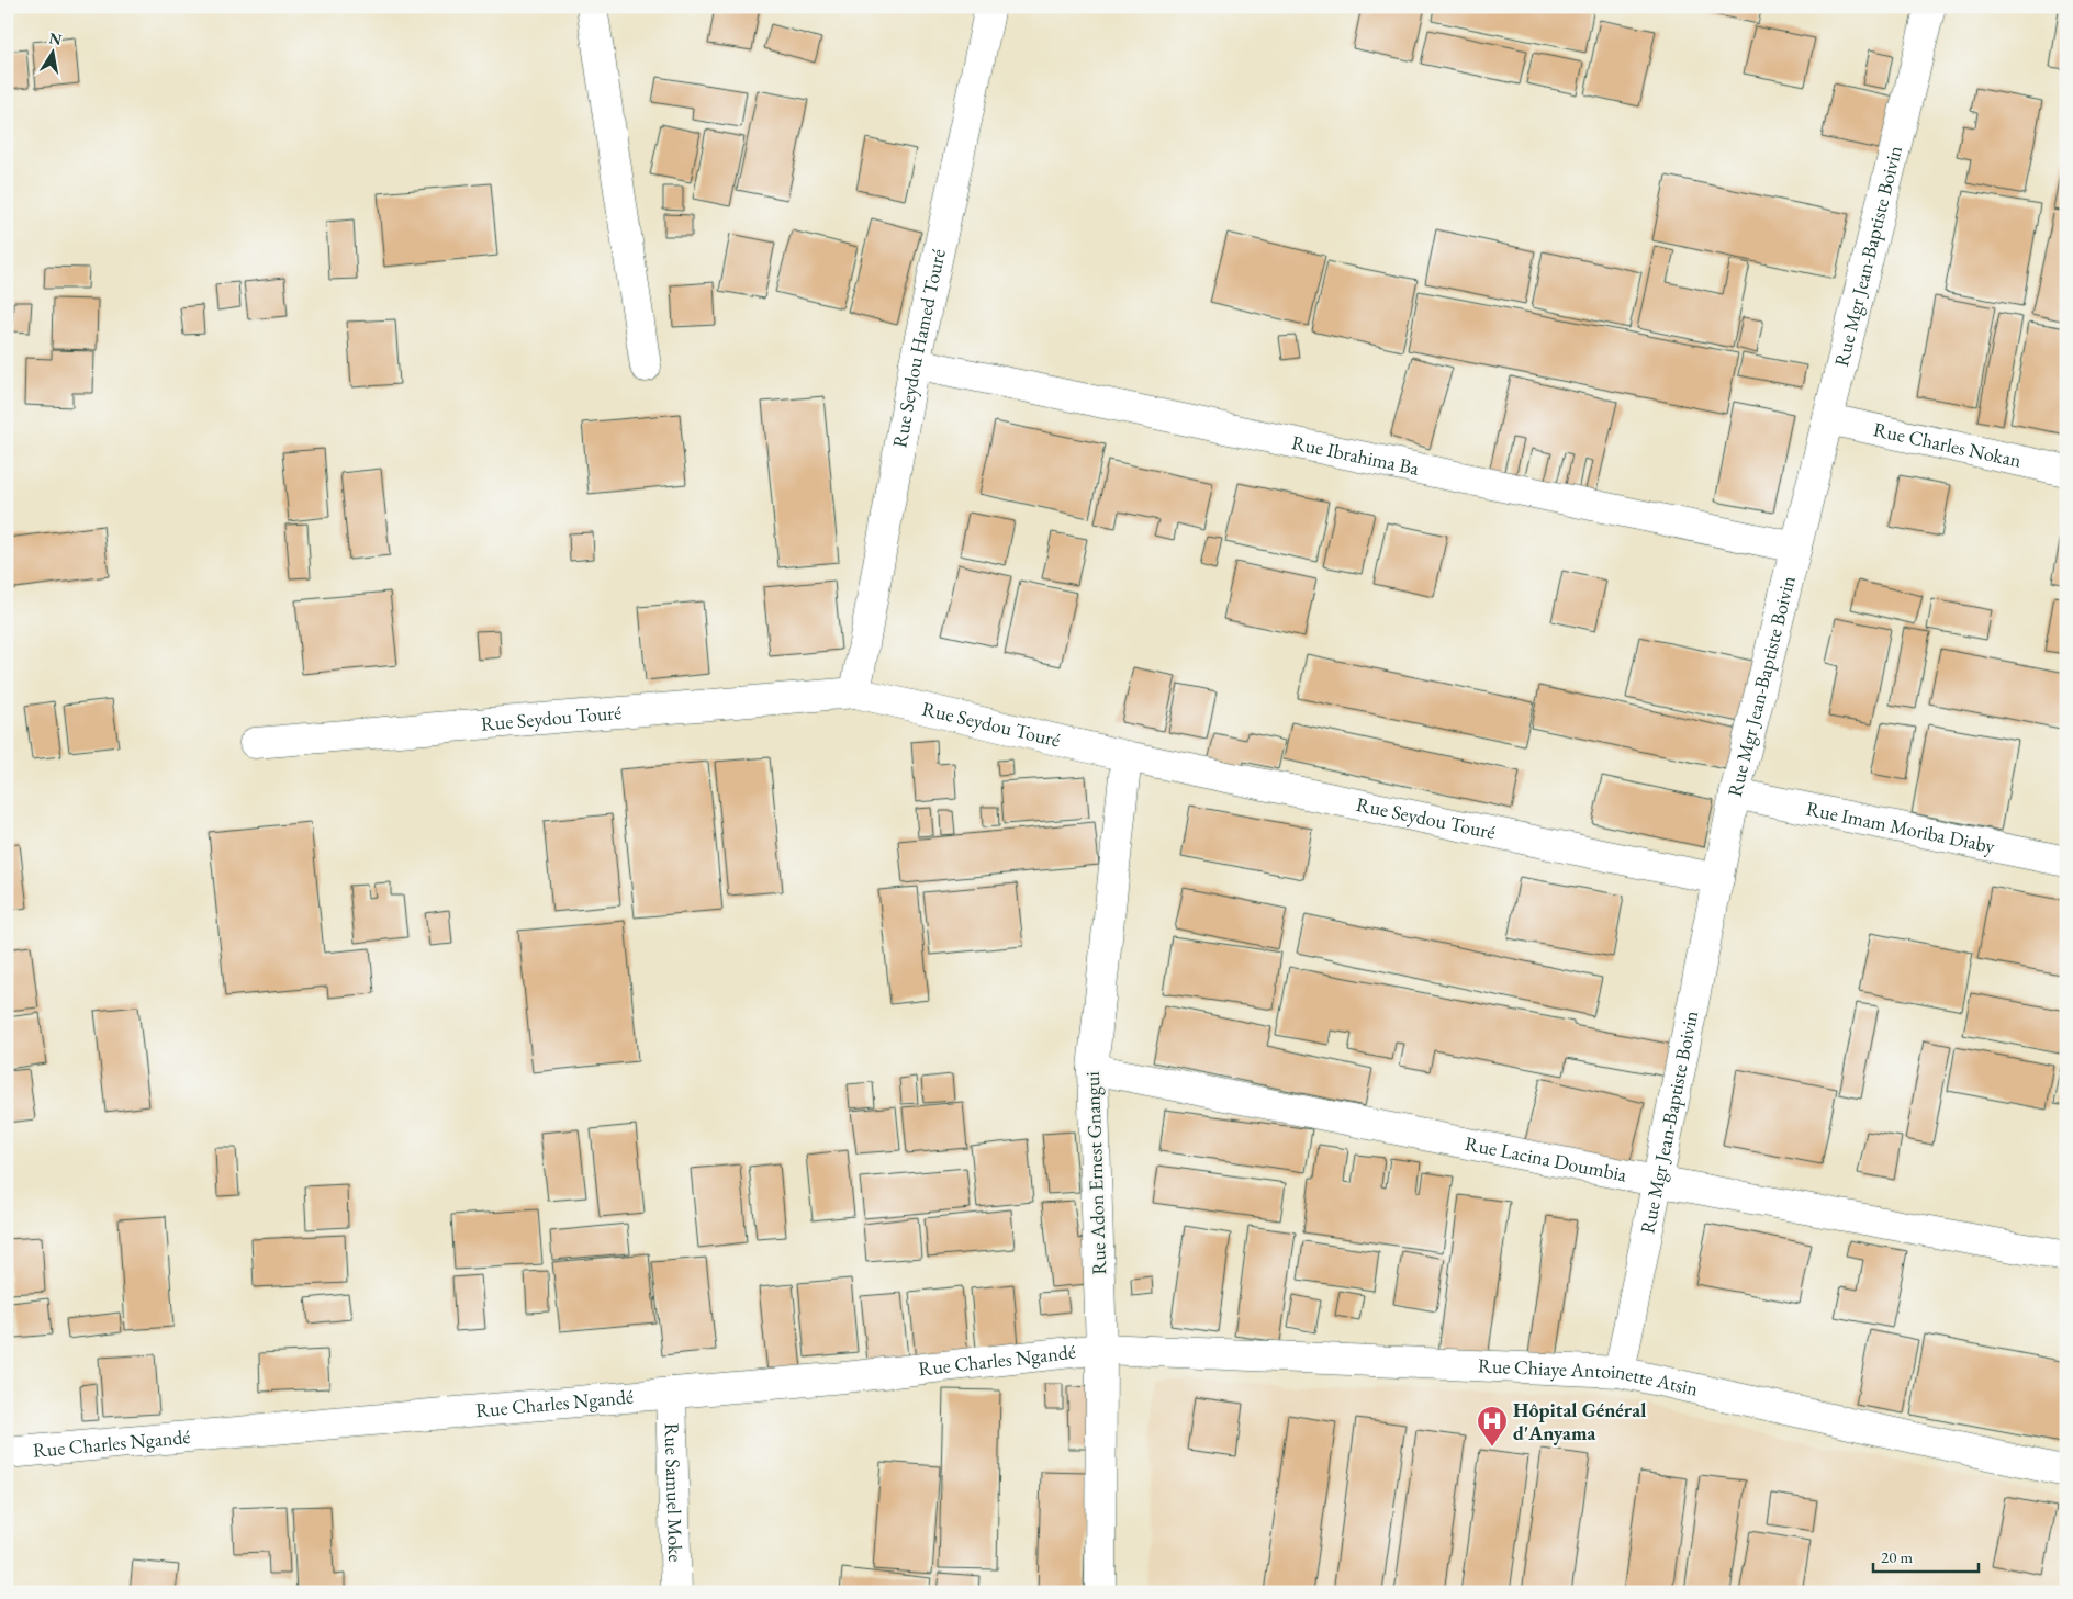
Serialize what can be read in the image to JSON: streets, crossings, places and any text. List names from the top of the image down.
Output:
{
  "streets": {
    "street": [
      "Rue Mgr Jean-Baptiste Boivin",
      "Rue Seydou Hamed Touré",
      "Rue Charles Nokan",
      "Rue Ibrahima Ba",
      "Rue Seydou Touré",
      "Rue Imam Moriba Diaby",
      "Rue Lacina Doumbia",
      "Rue Adon Ernest Gnangui",
      "Rue Charles Ngandé",
      "Rue Chiaye Antoinette Atsin",
      "Rue Samuel Moke"
    ]
  },
  "crossings": [
    ["Rue Mgr Jean-Baptiste Boivin", "Rue Charles Nokan"],
    ["Rue Mgr Jean-Baptiste Boivin", "Rue Ibrahima Ba"],
    ["Rue Mgr Jean-Baptiste Boivin", "Rue Seydou Touré"],
    ["Rue Mgr Jean-Baptiste Boivin", "Rue Imam Moriba Diaby"],
    ["Rue Mgr Jean-Baptiste Boivin", "Rue Lacina Doumbia"],
    ["Rue Mgr Jean-Baptiste Boivin", "Rue Chiaye Antoinette Atsin"],
    ["Rue Seydou Hamed Touré", "Rue Ibrahima Ba"],
    ["Rue Seydou Hamed Touré", "Rue Seydou Touré"],
    ["Rue Seydou Touré", "Rue Adon Ernest Gnangui"],
    ["Rue Lacina Doumbia", "Rue Adon Ernest Gnangui"],
    ["Rue Adon Ernest Gnangui", "Rue Charles Ngandé"],
    ["Rue Adon Ernest Gnangui", "Rue Chiaye Antoinette Atsin"],
    ["Rue Charles Ngandé", "Rue Chiaye Antoinette Atsin"],
    ["Rue Charles Ngandé", "Rue Samuel Moke"]
  ],
  "places": {
    "hospital": ["Hôpital Général d'Anyama"]
  },
  "scale_bar": "20 m",
  "north": "top"
}
